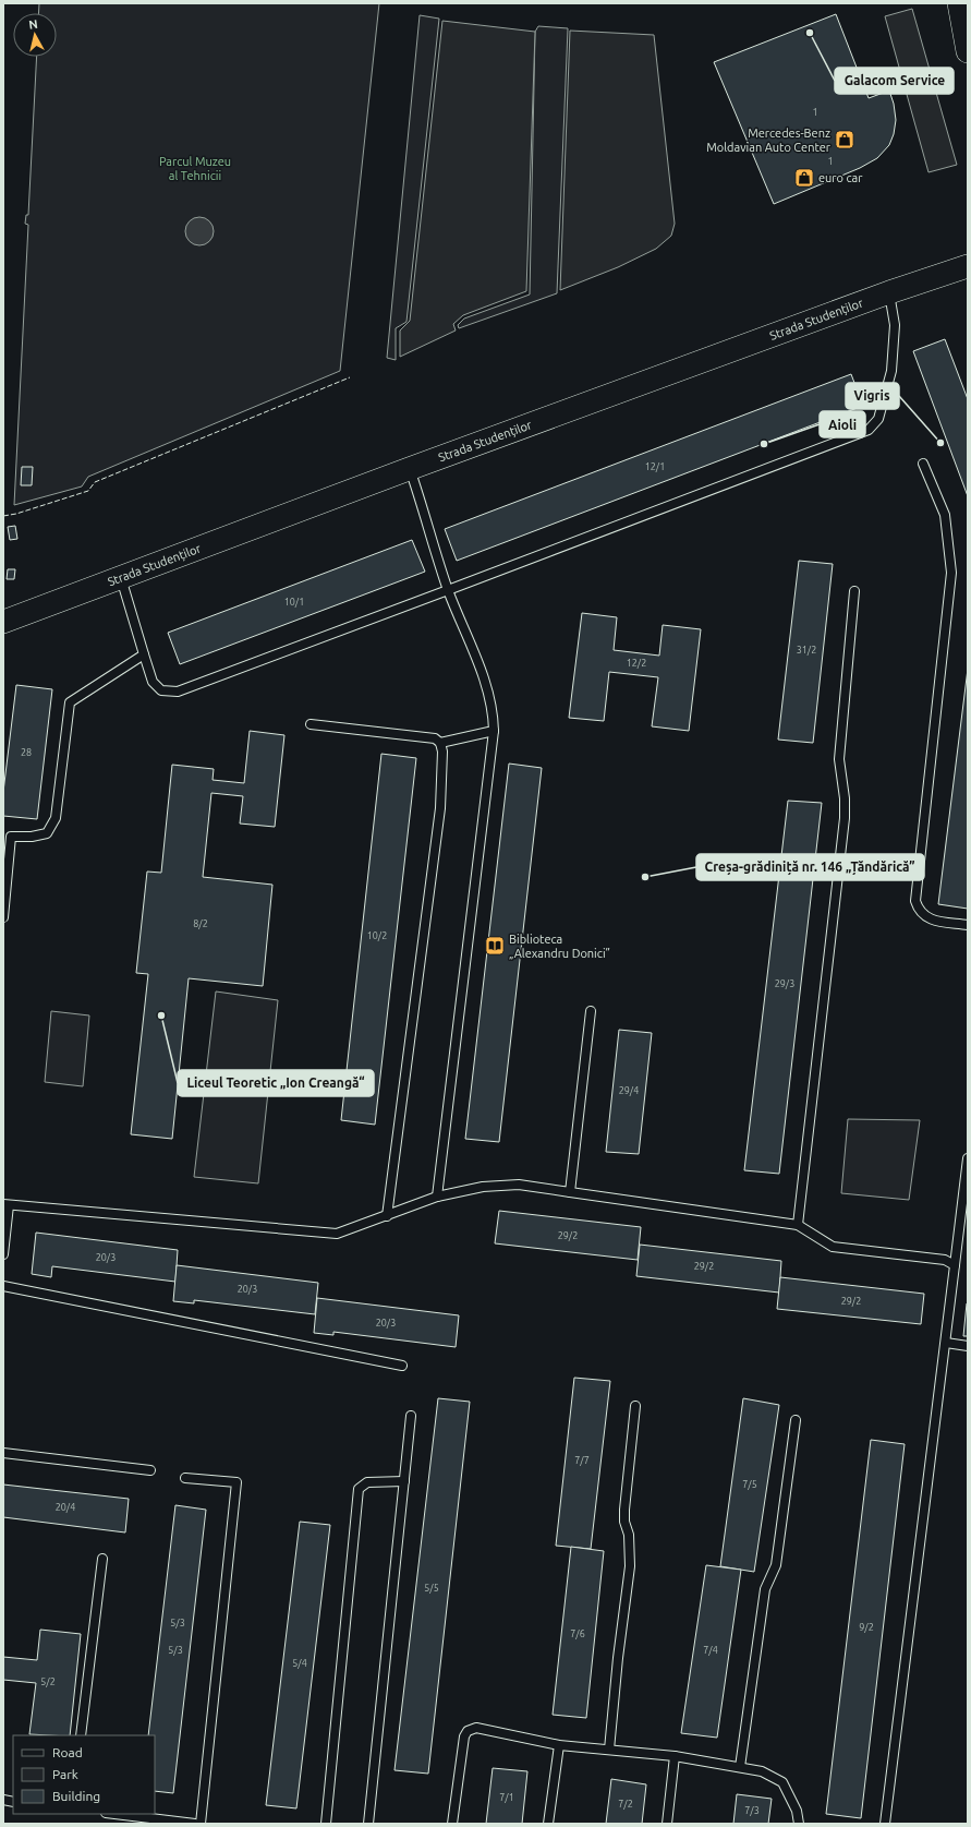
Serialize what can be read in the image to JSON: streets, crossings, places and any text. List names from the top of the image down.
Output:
{
  "streets": {
    "main road": ["Strada Studenților"]
  },
  "parks": ["Parcul Muzeu al Tehnicii"],
  "places": {
    "other": [
      "Galacom Service",
      "Vigris",
      "Aioli",
      "Creșa-grădiniță nr. 146 „Țăndărică”",
      "Liceul Teoretic „Ion Creangă“"
    ],
    "shop": ["Mercedes-Benz Moldavian Auto Center", "euro car"],
    "library": ["Biblioteca „Alexandru Donici”"]
  },
  "house_numbers": [
    "1",
    "1",
    "12/1",
    "10/1",
    "31/2",
    "12/2",
    "28",
    "8/2",
    "10/2",
    "29/3",
    "29/4",
    "29/2",
    "20/3",
    "29/2",
    "20/3",
    "29/2",
    "20/3",
    "7/7",
    "7/5",
    "20/4",
    "5/5",
    "5/3",
    "9/2",
    "7/6",
    "5/3",
    "7/4",
    "5/4",
    "5/2",
    "7/1",
    "7/2",
    "7/3"
  ],
  "legend": ["Road", "Park", "Building"],
  "north": "top"
}
